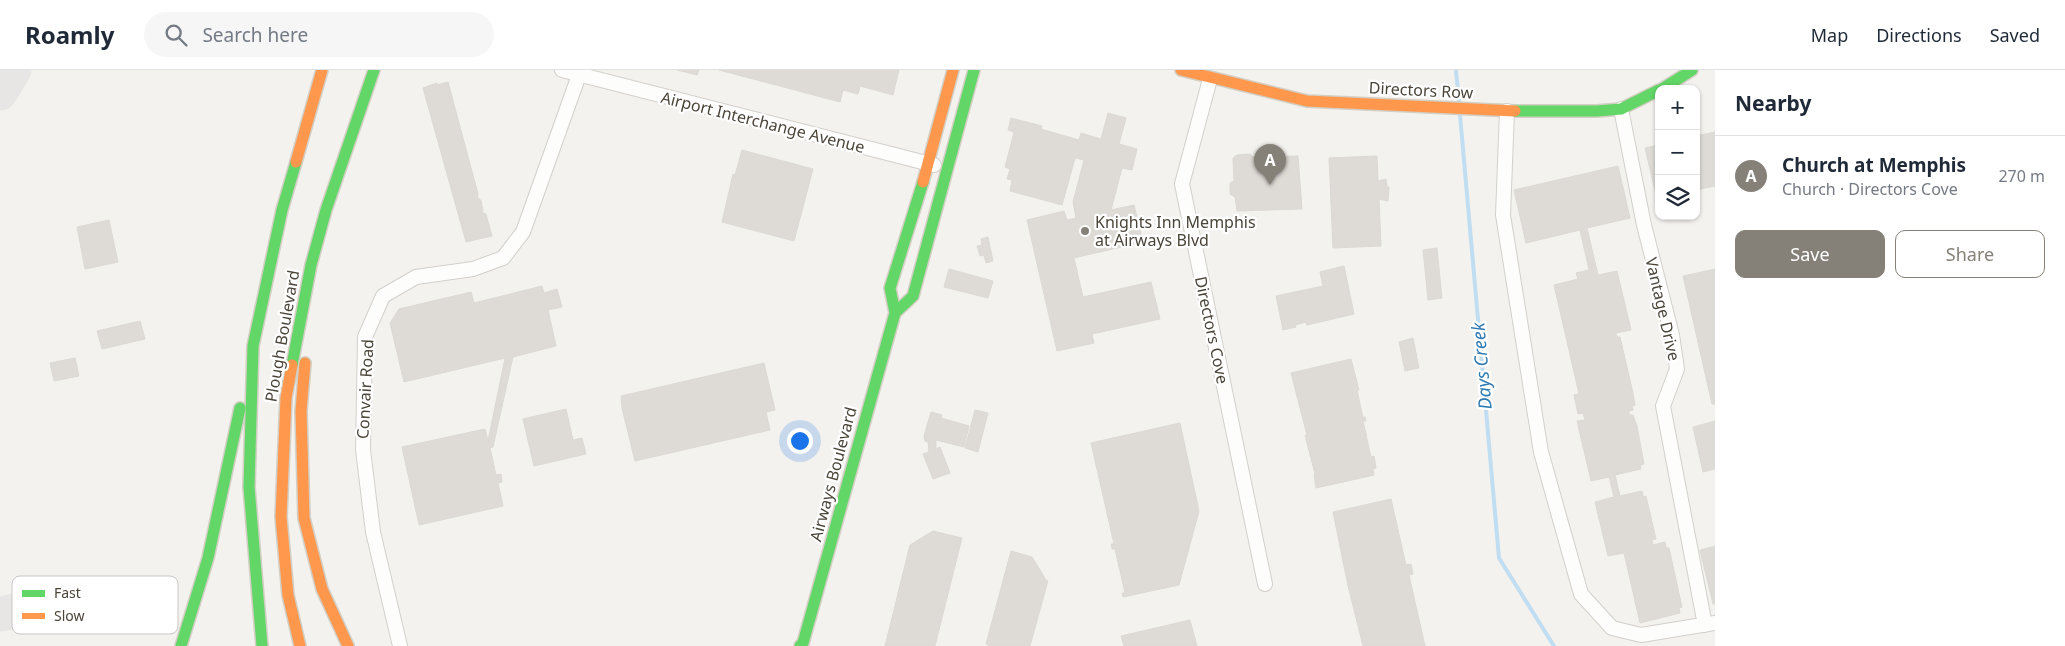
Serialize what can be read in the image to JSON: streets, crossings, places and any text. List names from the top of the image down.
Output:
{
  "streets": {
    "main road": ["Directors Row", "Plough Boulevard", "Airways Boulevard"],
    "street": [
      "Airport Interchange Avenue",
      "Vantage Drive",
      "Directors Cove",
      "Convair Road"
    ]
  },
  "crossings": [
    ["Directors Row", "Vantage Drive"],
    ["Directors Row", "Directors Cove"],
    ["Airport Interchange Avenue", "Convair Road"],
    ["Airport Interchange Avenue", "Airways Boulevard"]
  ],
  "water": ["Days Creek"],
  "places": ["Knights Inn Memphis at Airways Blvd"],
  "legend": ["Fast", "Slow"],
  "page": {
    "header": "Roamly",
    "search": "Search here",
    "nav": ["Map", "Directions", "Saved"],
    "heading": "Nearby",
    "map_buttons": ["+", "−"],
    "list": [
      {
        "mark": "A",
        "name": "Church at Memphis",
        "note": "Church · Directors Cove",
        "value": "270 m"
      }
    ],
    "pins": "A",
    "buttons": ["Save", "Share"]
  }
}
